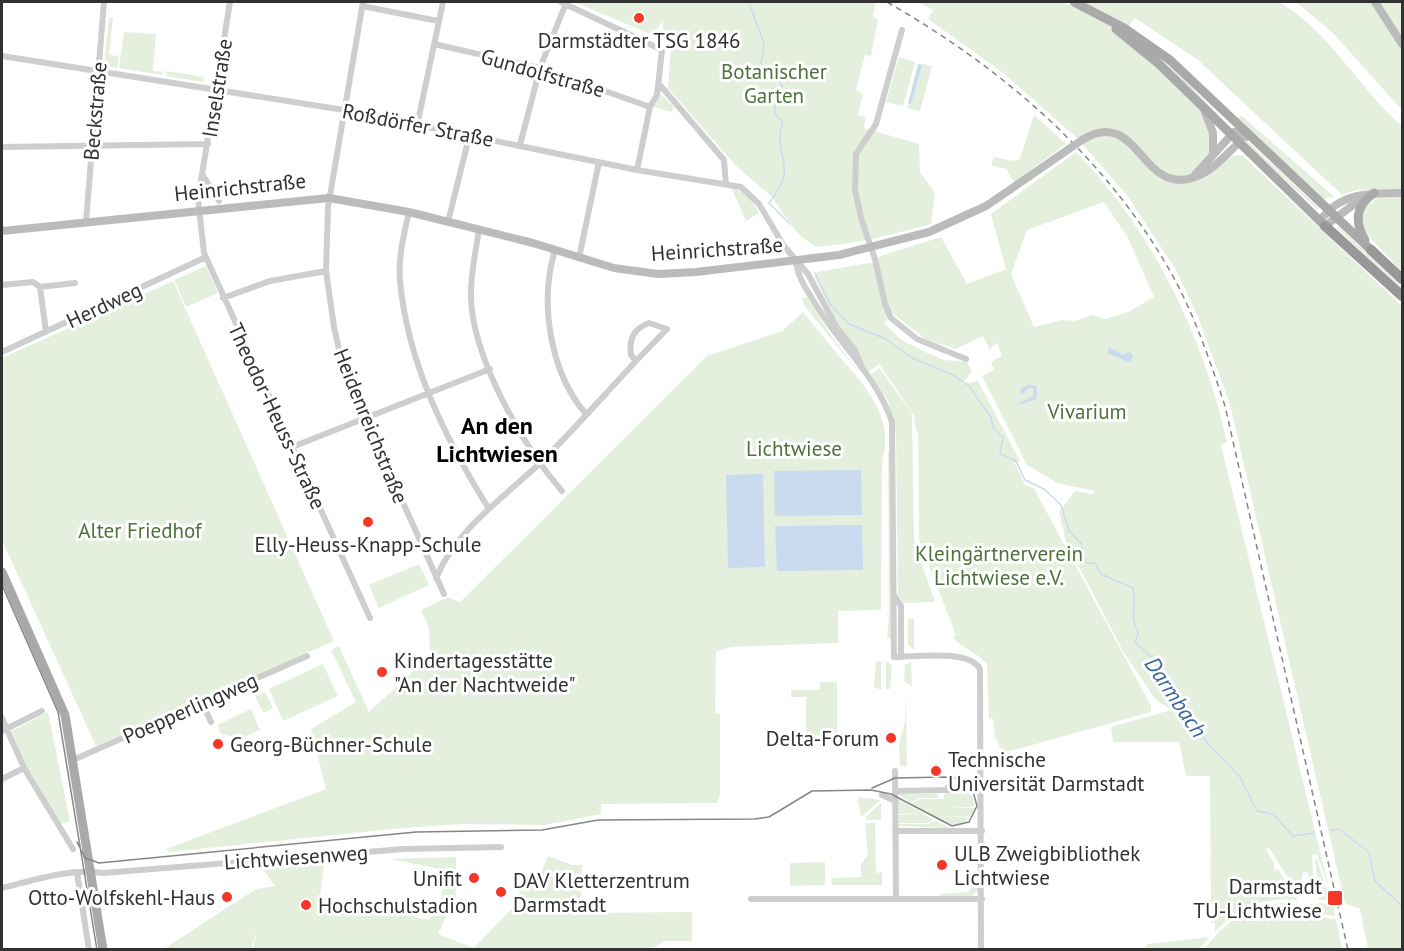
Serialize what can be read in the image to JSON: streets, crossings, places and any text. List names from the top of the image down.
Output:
{
  "streets": {
    "main road": ["Heinrichstraße"],
    "street": [
      "Gundolfstraße",
      "Inselstraße",
      "Beckstraße",
      "Roßdörfer Straße",
      "Herdweg",
      "Theodor-Heuss-Straße",
      "Heidenreichstraße",
      "Poepperlingweg",
      "Lichtwiesenweg"
    ]
  },
  "crossings": [
    ["Inselstraße", "Roßdörfer Straße"],
    ["Inselstraße", "Heinrichstraße"],
    ["Inselstraße", "Theodor-Heuss-Straße"],
    ["Beckstraße", "Roßdörfer Straße"],
    ["Beckstraße", "Heinrichstraße"],
    ["Roßdörfer Straße", "Heinrichstraße"],
    ["Roßdörfer Straße", "Heidenreichstraße"],
    ["Heinrichstraße", "Theodor-Heuss-Straße"],
    ["Heinrichstraße", "Heidenreichstraße"],
    ["Herdweg", "Theodor-Heuss-Straße"]
  ],
  "districts": ["An den Lichtwiesen"],
  "water": ["Darmbach"],
  "parks": [
    "Botanischer Garten",
    "Vivarium",
    "Lichtwiese",
    "Alter Friedhof",
    "Kleingärtnerverein Lichtwiese e.V."
  ],
  "places": {
    "other": [
      "Darmstädter TSG 1846",
      "Elly-Heuss-Knapp-Schule",
      "Kindertagesstätte \"An der Nachtweide\"",
      "Delta-Forum",
      "Georg-Büchner-Schule",
      "Technische Universität Darmstadt",
      "ULB Zweigbibliothek Lichtwiese",
      "Unifit",
      "DAV Kletterzentrum Darmstadt",
      "Otto-Wolfskehl-Haus",
      "Hochschulstadion"
    ],
    "transit": ["Darmstadt TU-Lichtwiese"]
  }
}
